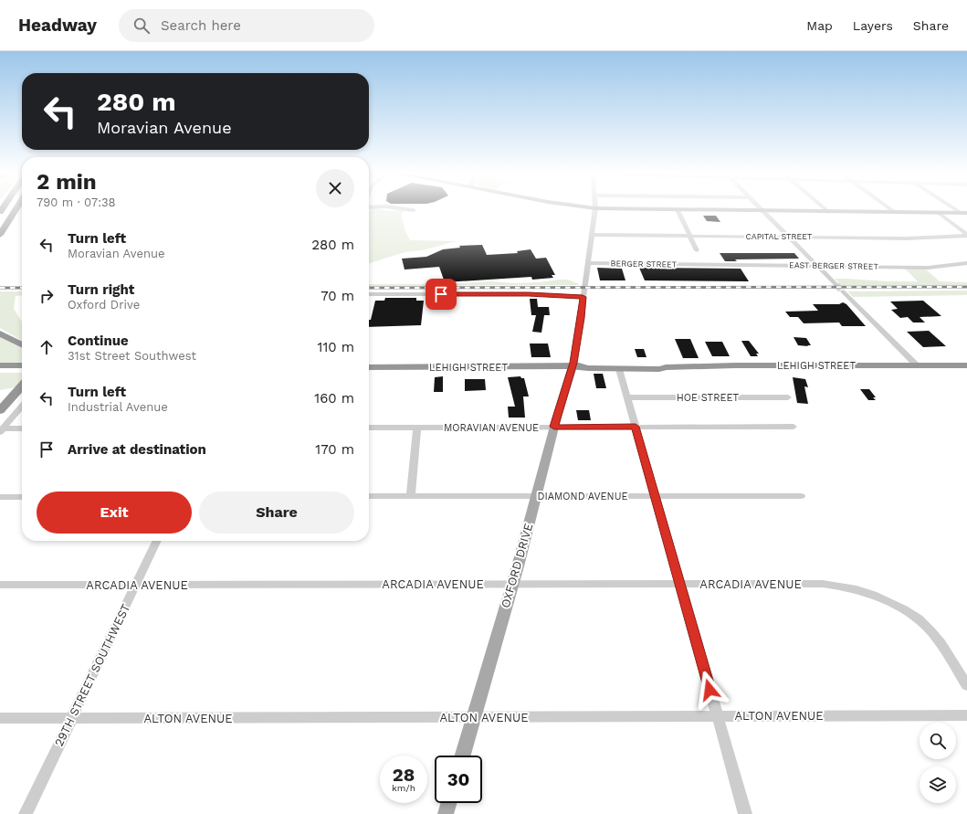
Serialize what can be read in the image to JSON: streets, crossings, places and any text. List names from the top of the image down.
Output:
{
  "streets": {
    "highway": ["LEHIGH STREET"],
    "main road": ["OXFORD DRIVE"],
    "street": [
      "CAPITAL STREET",
      "BERGER STREET",
      "EAST BERGER STREET",
      "HOE STREET",
      "MORAVIAN AVENUE",
      "DIAMOND AVENUE",
      "ARCADIA AVENUE",
      "29TH STREET SOUTHWEST",
      "ALTON AVENUE"
    ]
  },
  "crossings": [
    ["BERGER STREET", "EAST BERGER STREET"],
    ["LEHIGH STREET", "OXFORD DRIVE"],
    ["MORAVIAN AVENUE", "OXFORD DRIVE"],
    ["DIAMOND AVENUE", "OXFORD DRIVE"],
    ["OXFORD DRIVE", "ARCADIA AVENUE"],
    ["OXFORD DRIVE", "ALTON AVENUE"],
    ["ARCADIA AVENUE", "29TH STREET SOUTHWEST"],
    ["29TH STREET SOUTHWEST", "ALTON AVENUE"]
  ],
  "page": {
    "header": "Headway",
    "search": "Search here",
    "nav": ["Map", "Layers", "Share"],
    "turn": ["280 m", "Moravian Avenue"],
    "heading": ["2 min", "790 m · 07:38"],
    "list": [
      {
        "name": "Turn left",
        "note": "Moravian Avenue",
        "value": "280 m"
      },
      {
        "name": "Turn right",
        "note": "Oxford Drive",
        "value": "70 m"
      },
      {
        "name": "Continue",
        "note": "31st Street Southwest",
        "value": "110 m"
      },
      {
        "name": "Turn left",
        "note": "Industrial Avenue",
        "value": "160 m"
      },
      {
        "name": "Arrive at destination",
        "value": "170 m"
      }
    ],
    "buttons": ["Exit", "Share"],
    "speed": "28 km/h",
    "limit": "30"
  }
}
